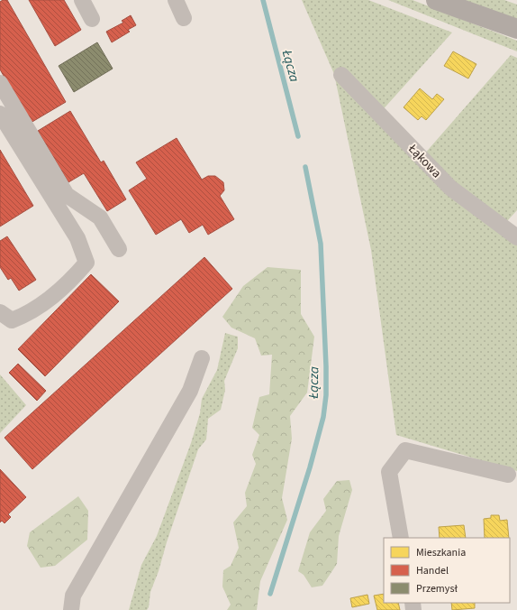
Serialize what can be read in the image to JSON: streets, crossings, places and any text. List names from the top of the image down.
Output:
{
  "streets": {
    "street": ["Łąkowa"]
  },
  "water": ["Łącza"],
  "legend": ["Mieszkania", "Handel", "Przemysł"]
}
